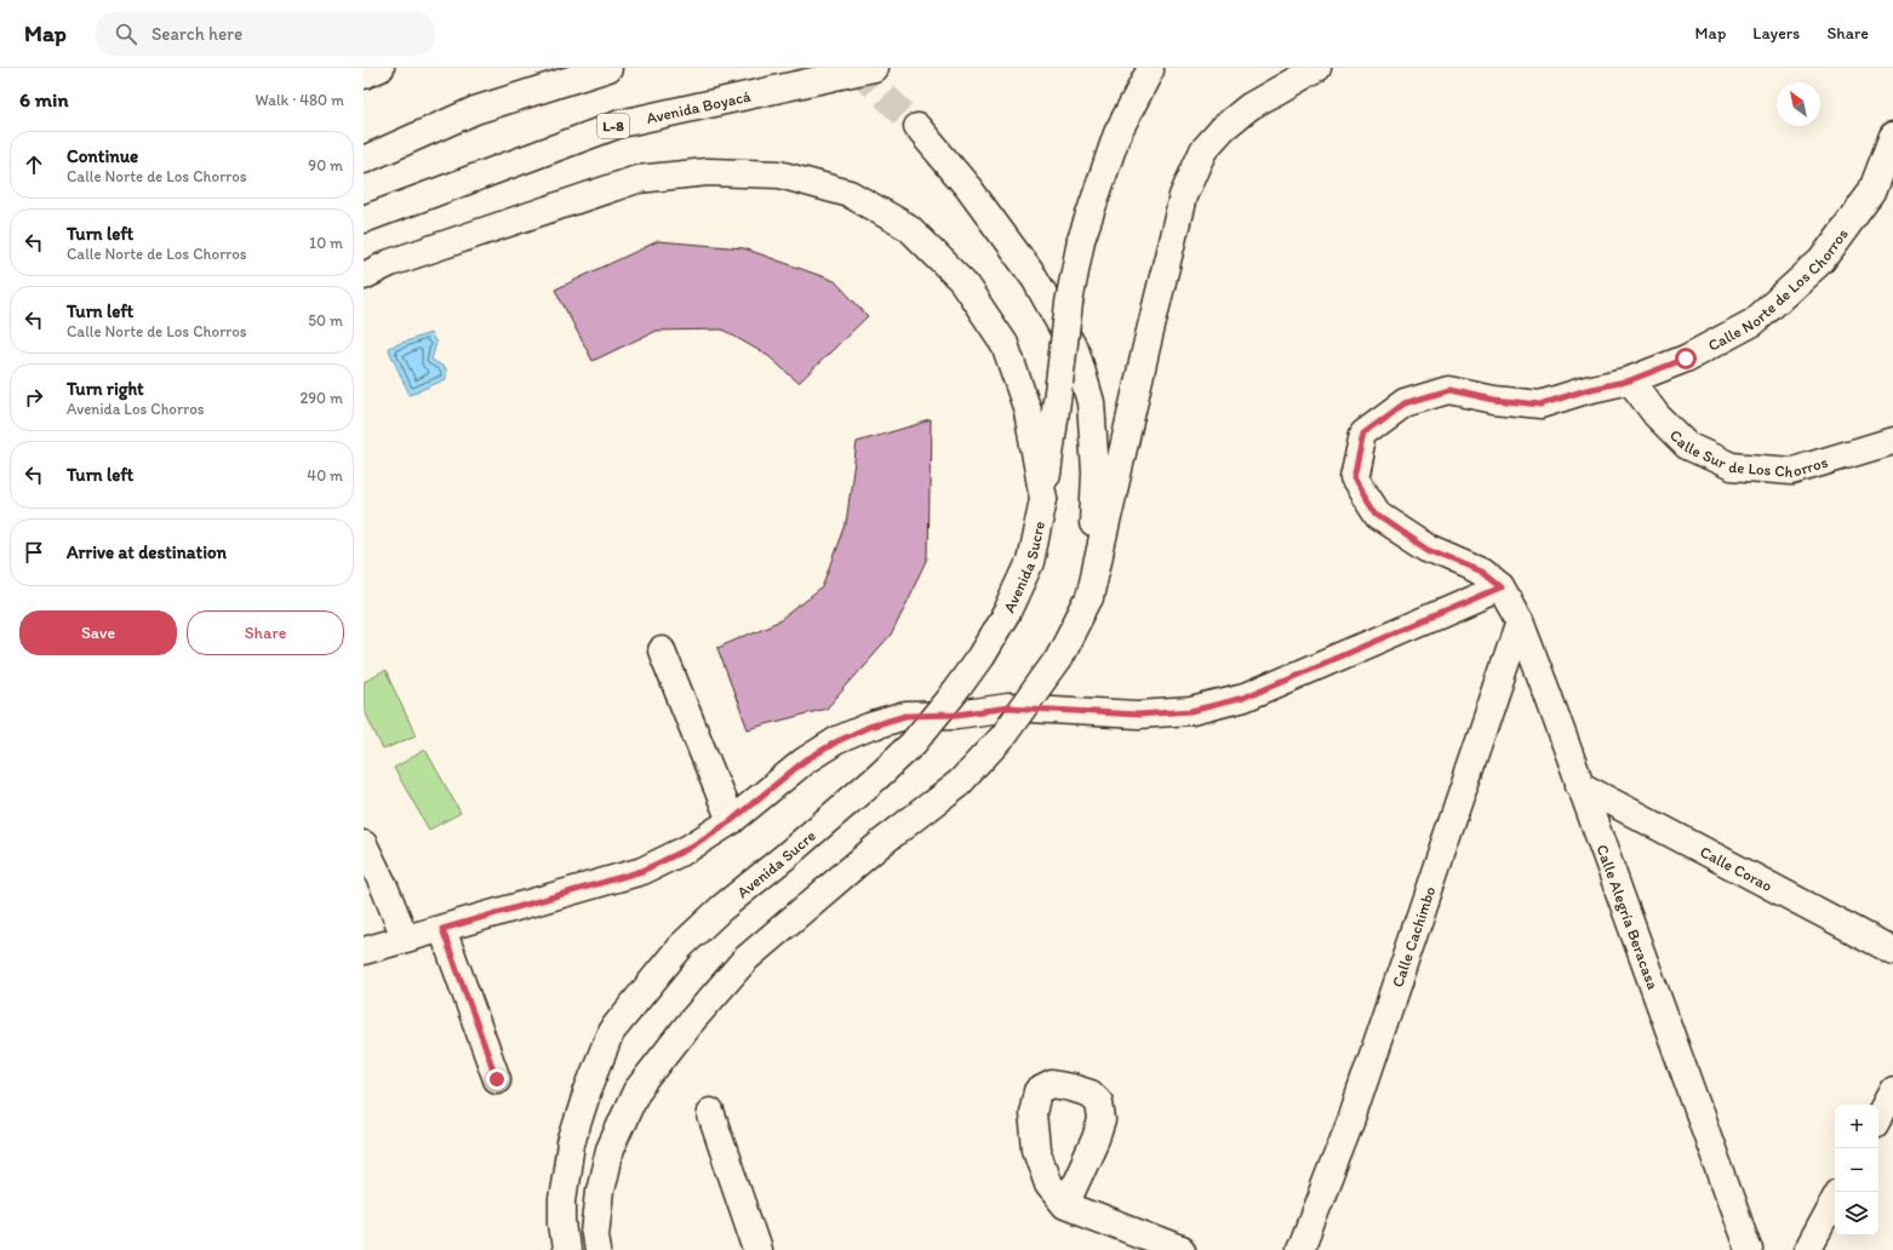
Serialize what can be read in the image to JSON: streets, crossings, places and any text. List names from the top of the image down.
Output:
{
  "streets": {
    "main road": [
      "Avenida Boyacá",
      "L-8",
      "Calle Norte de Los Chorros",
      "Calle Sur de Los Chorros",
      "Avenida Sucre",
      "Calle Corao",
      "Calle Alegría Beracasa",
      "Calle Cachimbo"
    ]
  },
  "crossings": [
    ["Calle Norte de Los Chorros", "Calle Sur de Los Chorros"],
    ["Calle Norte de Los Chorros", "Calle Alegría Beracasa"],
    ["Calle Corao", "Calle Alegría Beracasa"],
    ["Calle Alegría Beracasa", "Calle Cachimbo"]
  ],
  "north": "top left",
  "page": {
    "header": "Map",
    "search": "Search here",
    "nav": ["Map", "Layers", "Share"],
    "heading": ["6 min", "Walk · 480 m"],
    "list": [
      ["Continue", "Calle Norte de Los Chorros", "90 m"],
      ["Turn left", "Calle Norte de Los Chorros", "10 m"],
      ["Turn left", "Calle Norte de Los Chorros", "50 m"],
      ["Turn right", "Avenida Los Chorros", "290 m"],
      ["Turn left", "40 m"],
      "Arrive at destination"
    ],
    "buttons": ["Save", "Share"],
    "map_buttons": ["+", "−"]
  }
}
